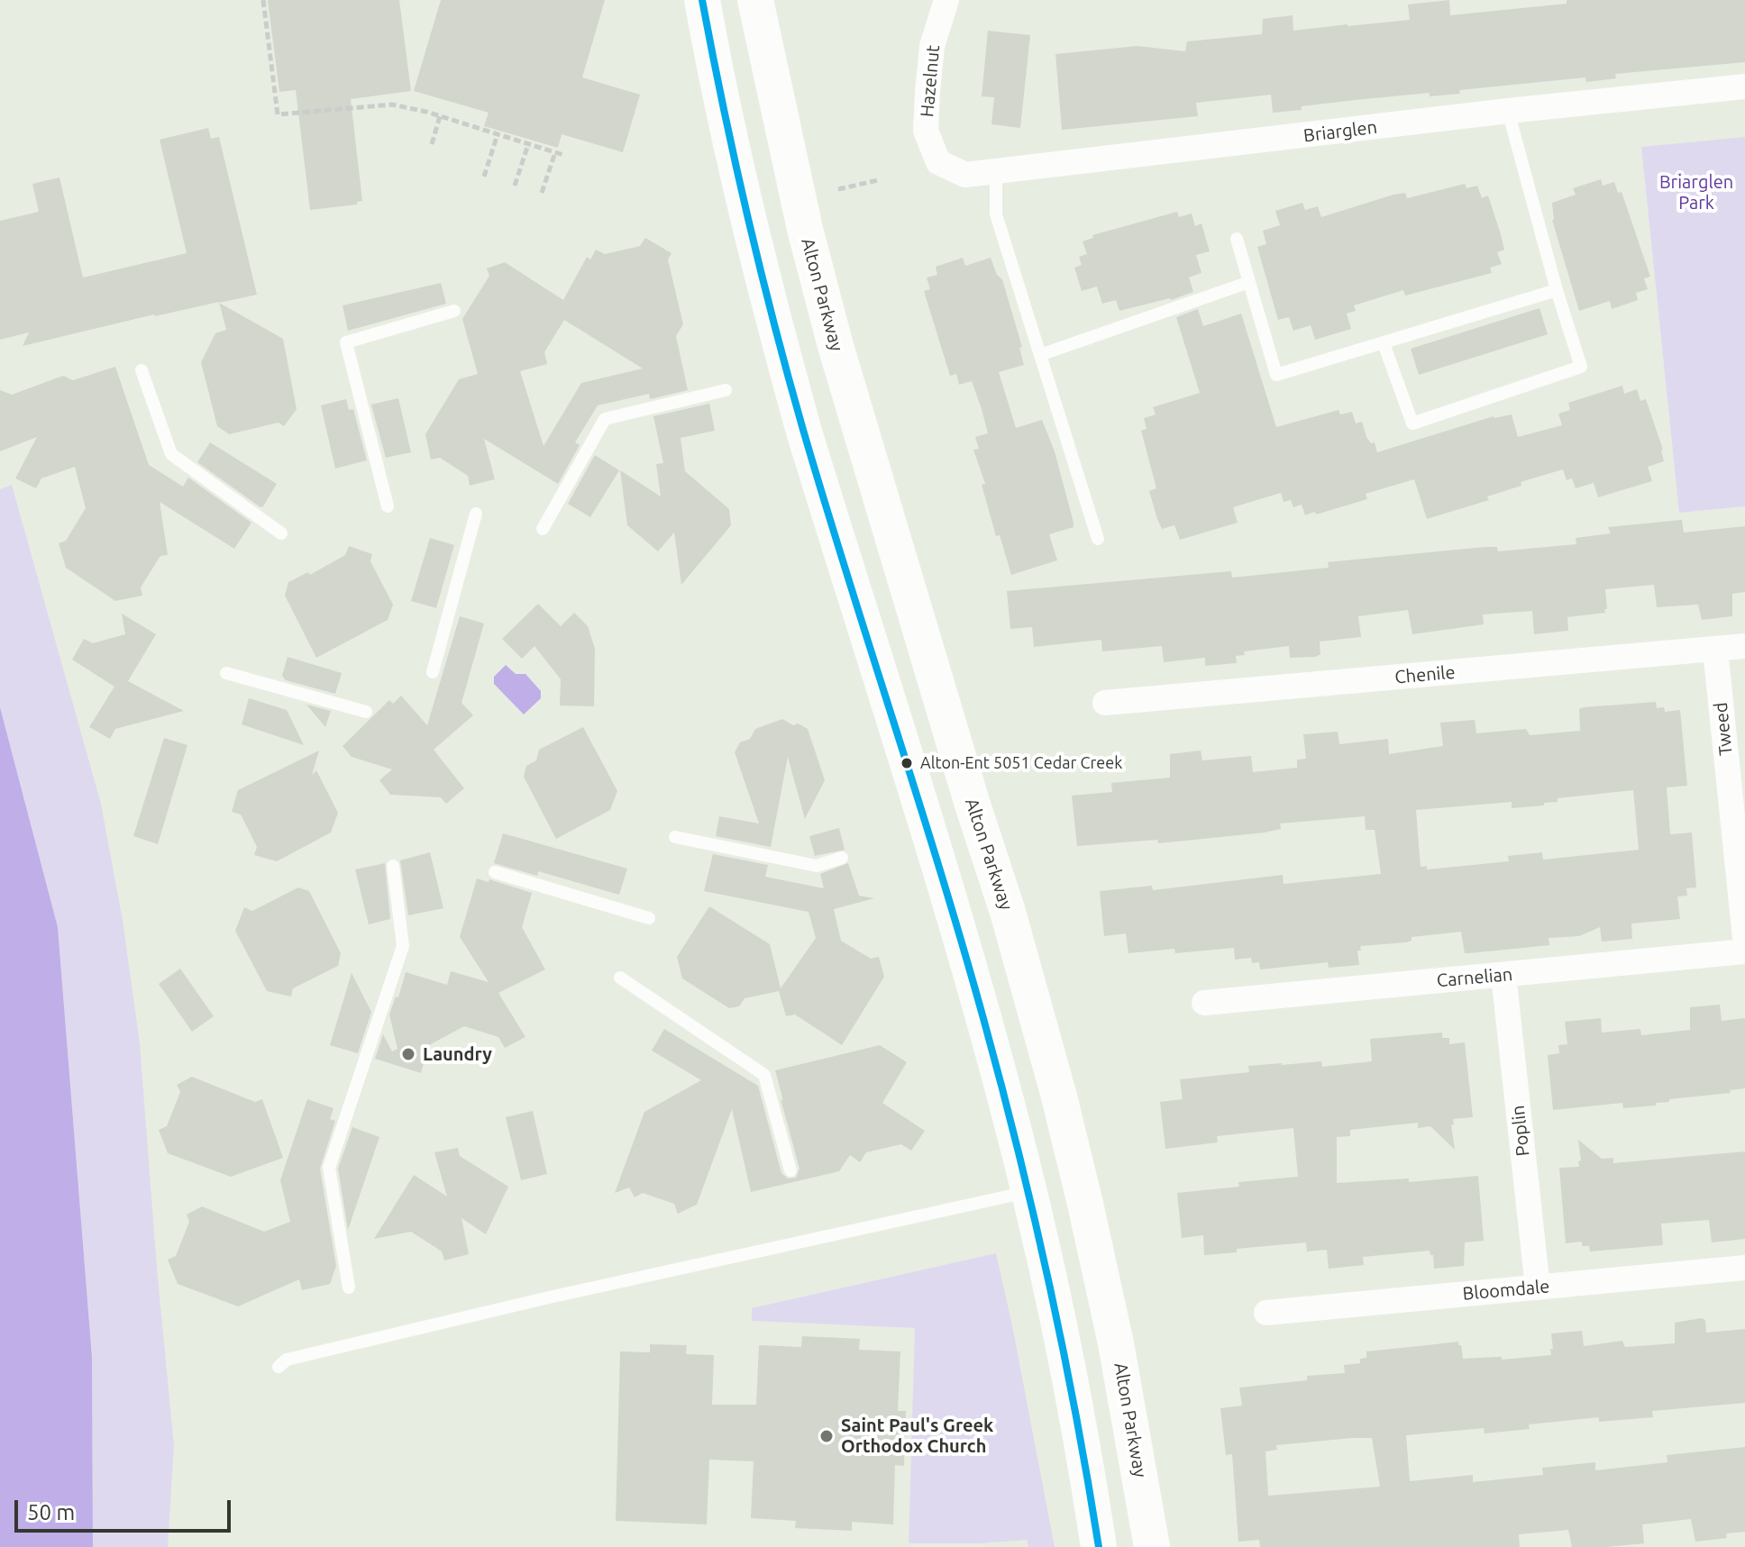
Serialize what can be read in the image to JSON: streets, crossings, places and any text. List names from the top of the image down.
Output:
{
  "streets": {
    "main road": ["Alton Parkway"],
    "street": [
      "Hazelnut",
      "Briarglen",
      "Chenile",
      "Tweed",
      "Carnelian",
      "Poplin",
      "Bloomdale"
    ]
  },
  "crossings": [
    ["Hazelnut", "Briarglen"],
    ["Chenile", "Tweed"],
    ["Carnelian", "Poplin"],
    ["Poplin", "Bloomdale"]
  ],
  "parks": ["Briarglen Park"],
  "places": ["Alton-Ent 5051 Cedar Creek", "Laundry", "Saint Paul's Greek Orthodox Church"],
  "scale_bar": "50 m"
}
